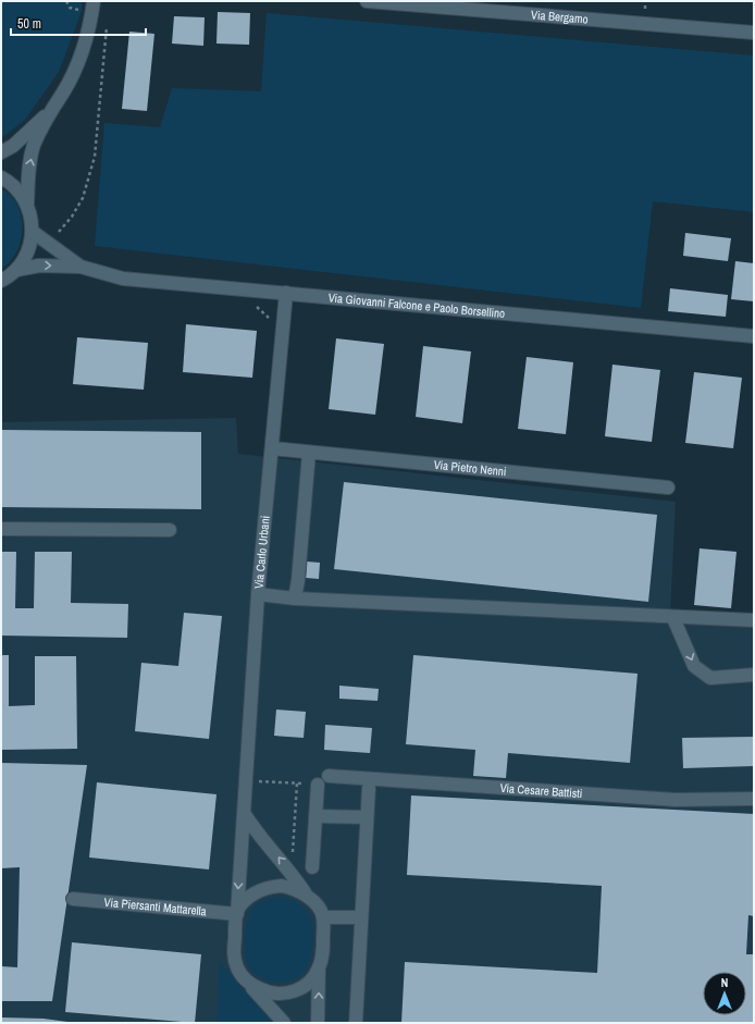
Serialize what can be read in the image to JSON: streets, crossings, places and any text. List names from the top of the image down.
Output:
{
  "streets": {
    "street": [
      "Via Bergamo",
      "Via Giovanni Falcone e Paolo Borsellino",
      "Via Pietro Nenni",
      "Via Carlo Urbani",
      "Via Cesare Battisti",
      "Via Piersanti Mattarella"
    ]
  },
  "crossings": [
    ["Via Giovanni Falcone e Paolo Borsellino", "Via Carlo Urbani"],
    ["Via Pietro Nenni", "Via Carlo Urbani"],
    ["Via Carlo Urbani", "Via Piersanti Mattarella"]
  ],
  "scale_bar": "50 m",
  "north": "top"
}
